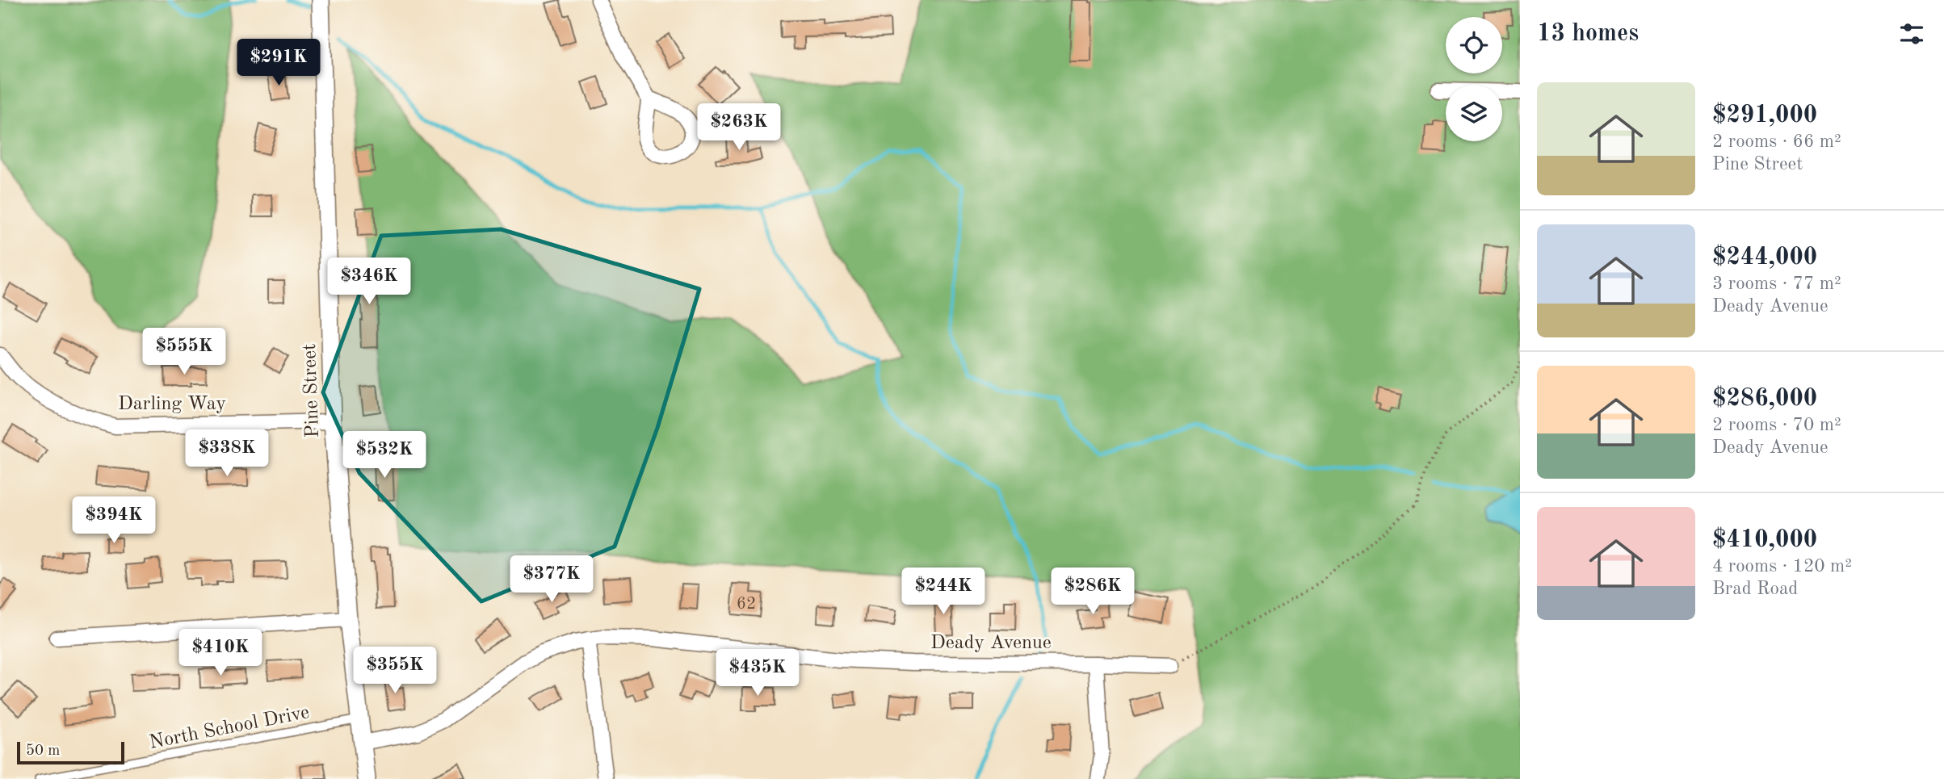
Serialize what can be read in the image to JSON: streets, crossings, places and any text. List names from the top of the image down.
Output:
{
  "streets": {
    "street": ["Pine Street", "Darling Way", "Deady Avenue"],
    "lane": ["North School Drive"]
  },
  "crossings": [
    ["Pine Street", "Darling Way"],
    ["Pine Street", "Deady Avenue"],
    ["Pine Street", "North School Drive"]
  ],
  "house_numbers": ["62"],
  "scale_bar": "50 m",
  "page": {
    "heading": "13 homes",
    "price": [
      "$291K",
      "$263K",
      "$346K",
      "$555K",
      "$338K",
      "$532K",
      "$394K",
      "$377K",
      "$244K",
      "$286K",
      "$410K",
      "$355K",
      "$435K"
    ],
    "list": [
      {
        "name": "$291,000",
        "note": "2 rooms · 66 m² · Pine Street"
      },
      {
        "name": "$244,000",
        "note": "3 rooms · 77 m² · Deady Avenue"
      },
      {
        "name": "$286,000",
        "note": "2 rooms · 70 m² · Deady Avenue"
      },
      {
        "name": "$410,000",
        "note": "4 rooms · 120 m² · Brad Road"
      }
    ],
    "scale": "50 m"
  }
}
